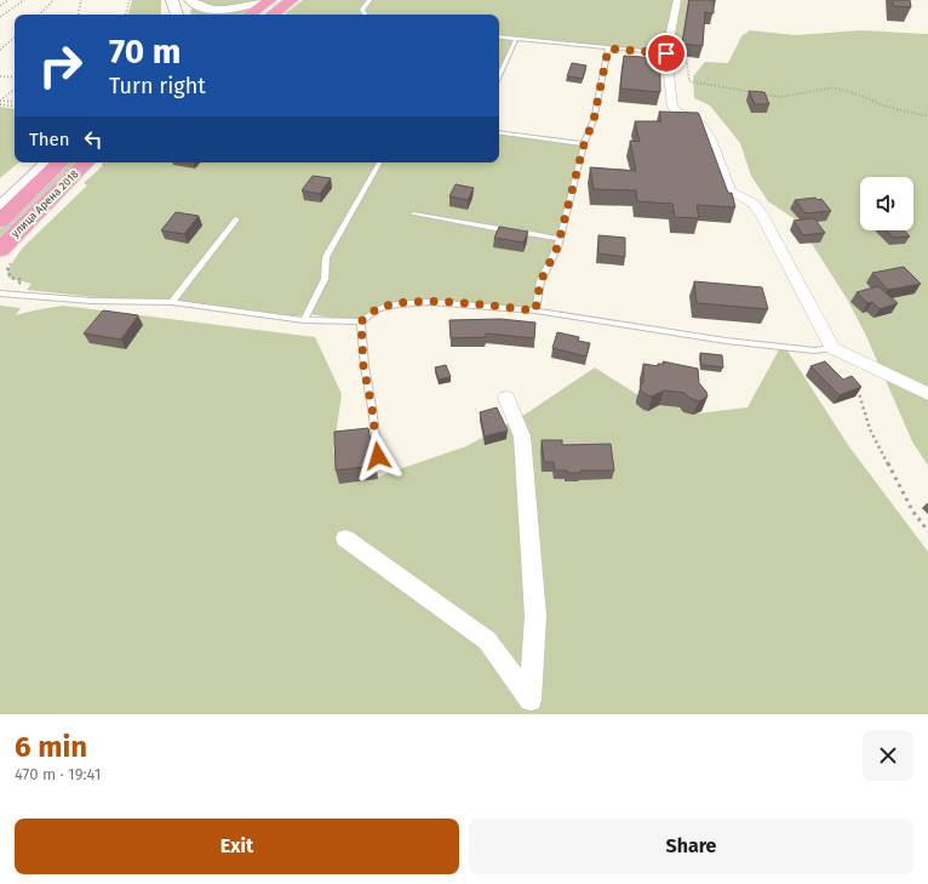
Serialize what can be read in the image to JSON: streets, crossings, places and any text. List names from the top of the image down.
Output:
{
  "streets": {
    "main road": ["улица Арена 2018"]
  },
  "page": {
    "turn": ["70 m", "Turn right"],
    "then": "Then",
    "heading": ["6 min", "470 m · 19:41"],
    "buttons": ["Exit", "Share"]
  }
}
